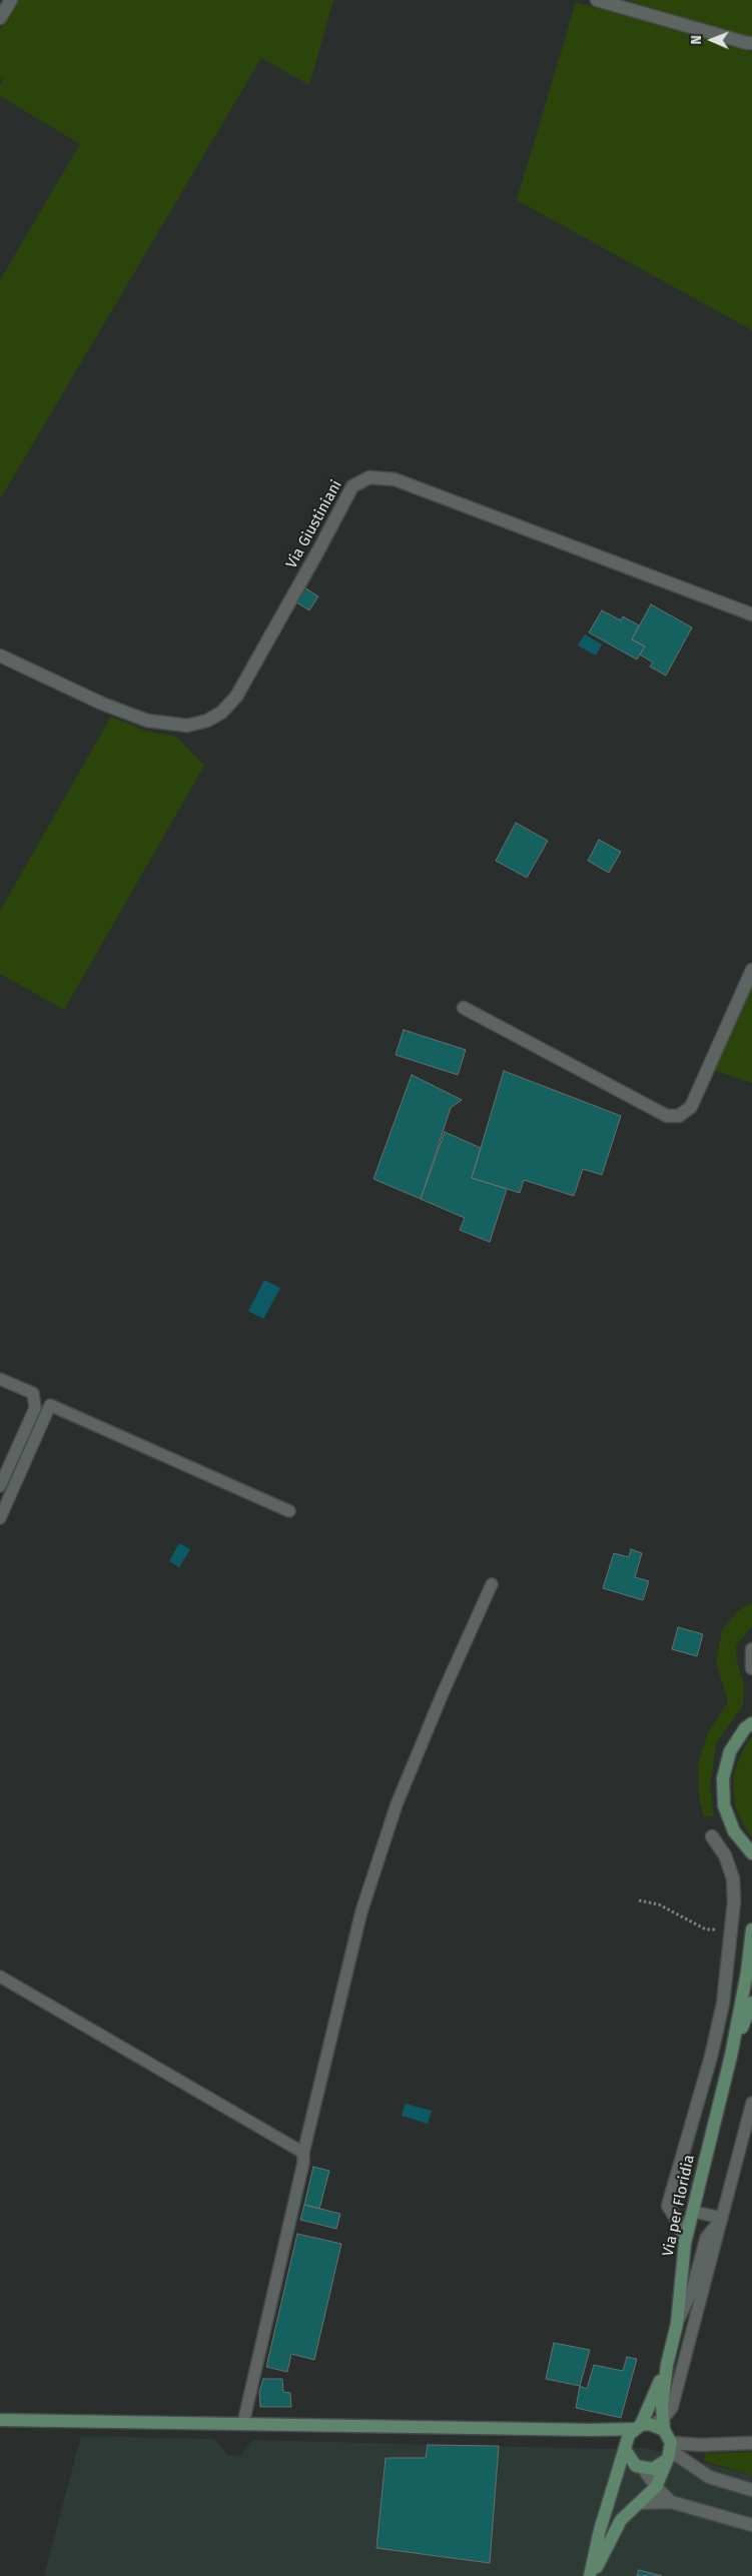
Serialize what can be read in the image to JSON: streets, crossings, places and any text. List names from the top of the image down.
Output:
{
  "streets": {
    "main road": ["Via per Floridia"],
    "street": ["Via Giustiniani"]
  },
  "north": "left"
}
